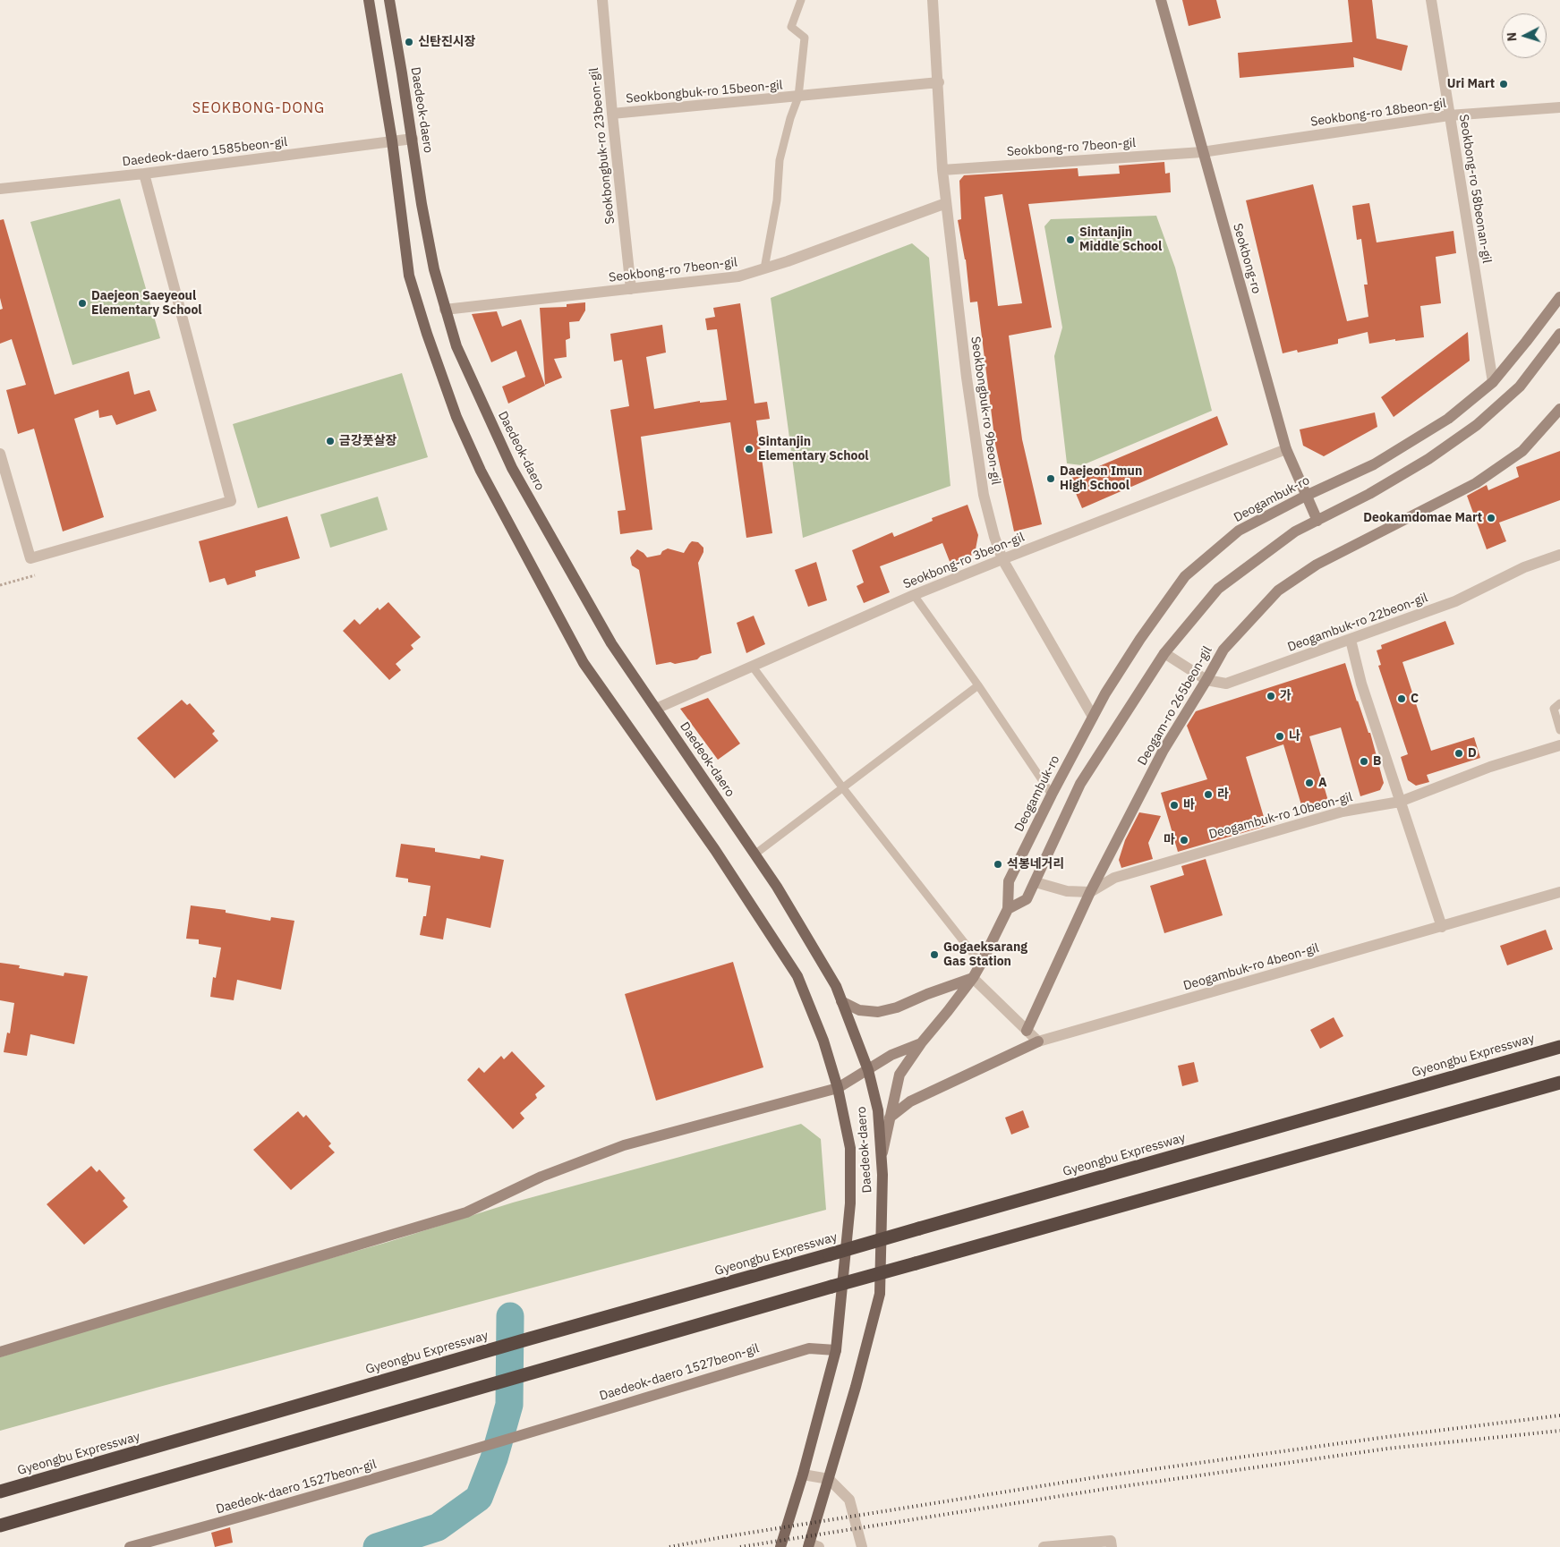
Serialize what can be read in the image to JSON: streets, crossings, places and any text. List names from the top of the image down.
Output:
{
  "streets": {
    "highway": ["Gyeongbu Expressway"],
    "main road": ["Daedeok-daero"],
    "street": [
      "Seokbongbuk-ro 15beon-gil",
      "Seokbong-ro 18beon-gil",
      "Seokbongbuk-ro 23beon-gil",
      "Seokbong-ro 7beon-gil",
      "Daedeok-daero 1585beon-gil",
      "Seokbong-ro 58beonan-gil",
      "Seokbong-ro",
      "Seokbongbuk-ro 9beon-gil",
      "Deogambuk-ro",
      "Seokbong-ro 3beon-gil",
      "Deogambuk-ro 22beon-gil",
      "Deogam-ro 265beon-gil",
      "Deogambuk-ro 10beon-gil",
      "Deogambuk-ro 4beon-gil",
      "Daedeok-daero 1527beon-gil"
    ]
  },
  "crossings": [
    ["Seokbongbuk-ro 15beon-gil", "Seokbongbuk-ro 23beon-gil"],
    ["Seokbongbuk-ro 15beon-gil", "Seokbong-ro 7beon-gil"],
    ["Daedeok-daero", "Seokbong-ro 7beon-gil"],
    ["Daedeok-daero", "Daedeok-daero 1585beon-gil"],
    ["Daedeok-daero", "Deogambuk-ro"],
    ["Daedeok-daero", "Seokbong-ro 3beon-gil"],
    ["Daedeok-daero", "Daedeok-daero 1527beon-gil"],
    ["Seokbong-ro 18beon-gil", "Seokbong-ro 7beon-gil"],
    ["Seokbong-ro 18beon-gil", "Seokbong-ro 58beonan-gil"],
    ["Seokbong-ro 18beon-gil", "Seokbong-ro"],
    ["Seokbongbuk-ro 23beon-gil", "Seokbong-ro 7beon-gil"],
    ["Seokbong-ro 7beon-gil", "Seokbong-ro"],
    ["Seokbong-ro 7beon-gil", "Seokbongbuk-ro 9beon-gil"],
    ["Seokbong-ro 58beonan-gil", "Deogambuk-ro"],
    ["Seokbong-ro", "Deogambuk-ro"],
    ["Seokbong-ro", "Seokbong-ro 3beon-gil"],
    ["Seokbongbuk-ro 9beon-gil", "Deogambuk-ro"],
    ["Seokbongbuk-ro 9beon-gil", "Seokbong-ro 3beon-gil"],
    ["Deogambuk-ro 22beon-gil", "Deogam-ro 265beon-gil"],
    ["Deogam-ro 265beon-gil", "Deogambuk-ro 10beon-gil"]
  ],
  "districts": ["SEOKBONG-DONG"],
  "places": [
    "신탄진시장",
    "Uri Mart",
    "Sintanjin Middle School",
    "Daejeon Saeyeoul Elementary School",
    "금강풋살장",
    "Sintanjin Elementary School",
    "Daejeon Imun High School",
    "Deokamdomae Mart",
    "가",
    "C",
    "나",
    "D",
    "B",
    "A",
    "라",
    "바",
    "마",
    "석봉네거리",
    "Gogaeksarang Gas Station"
  ],
  "north": "left"
}
